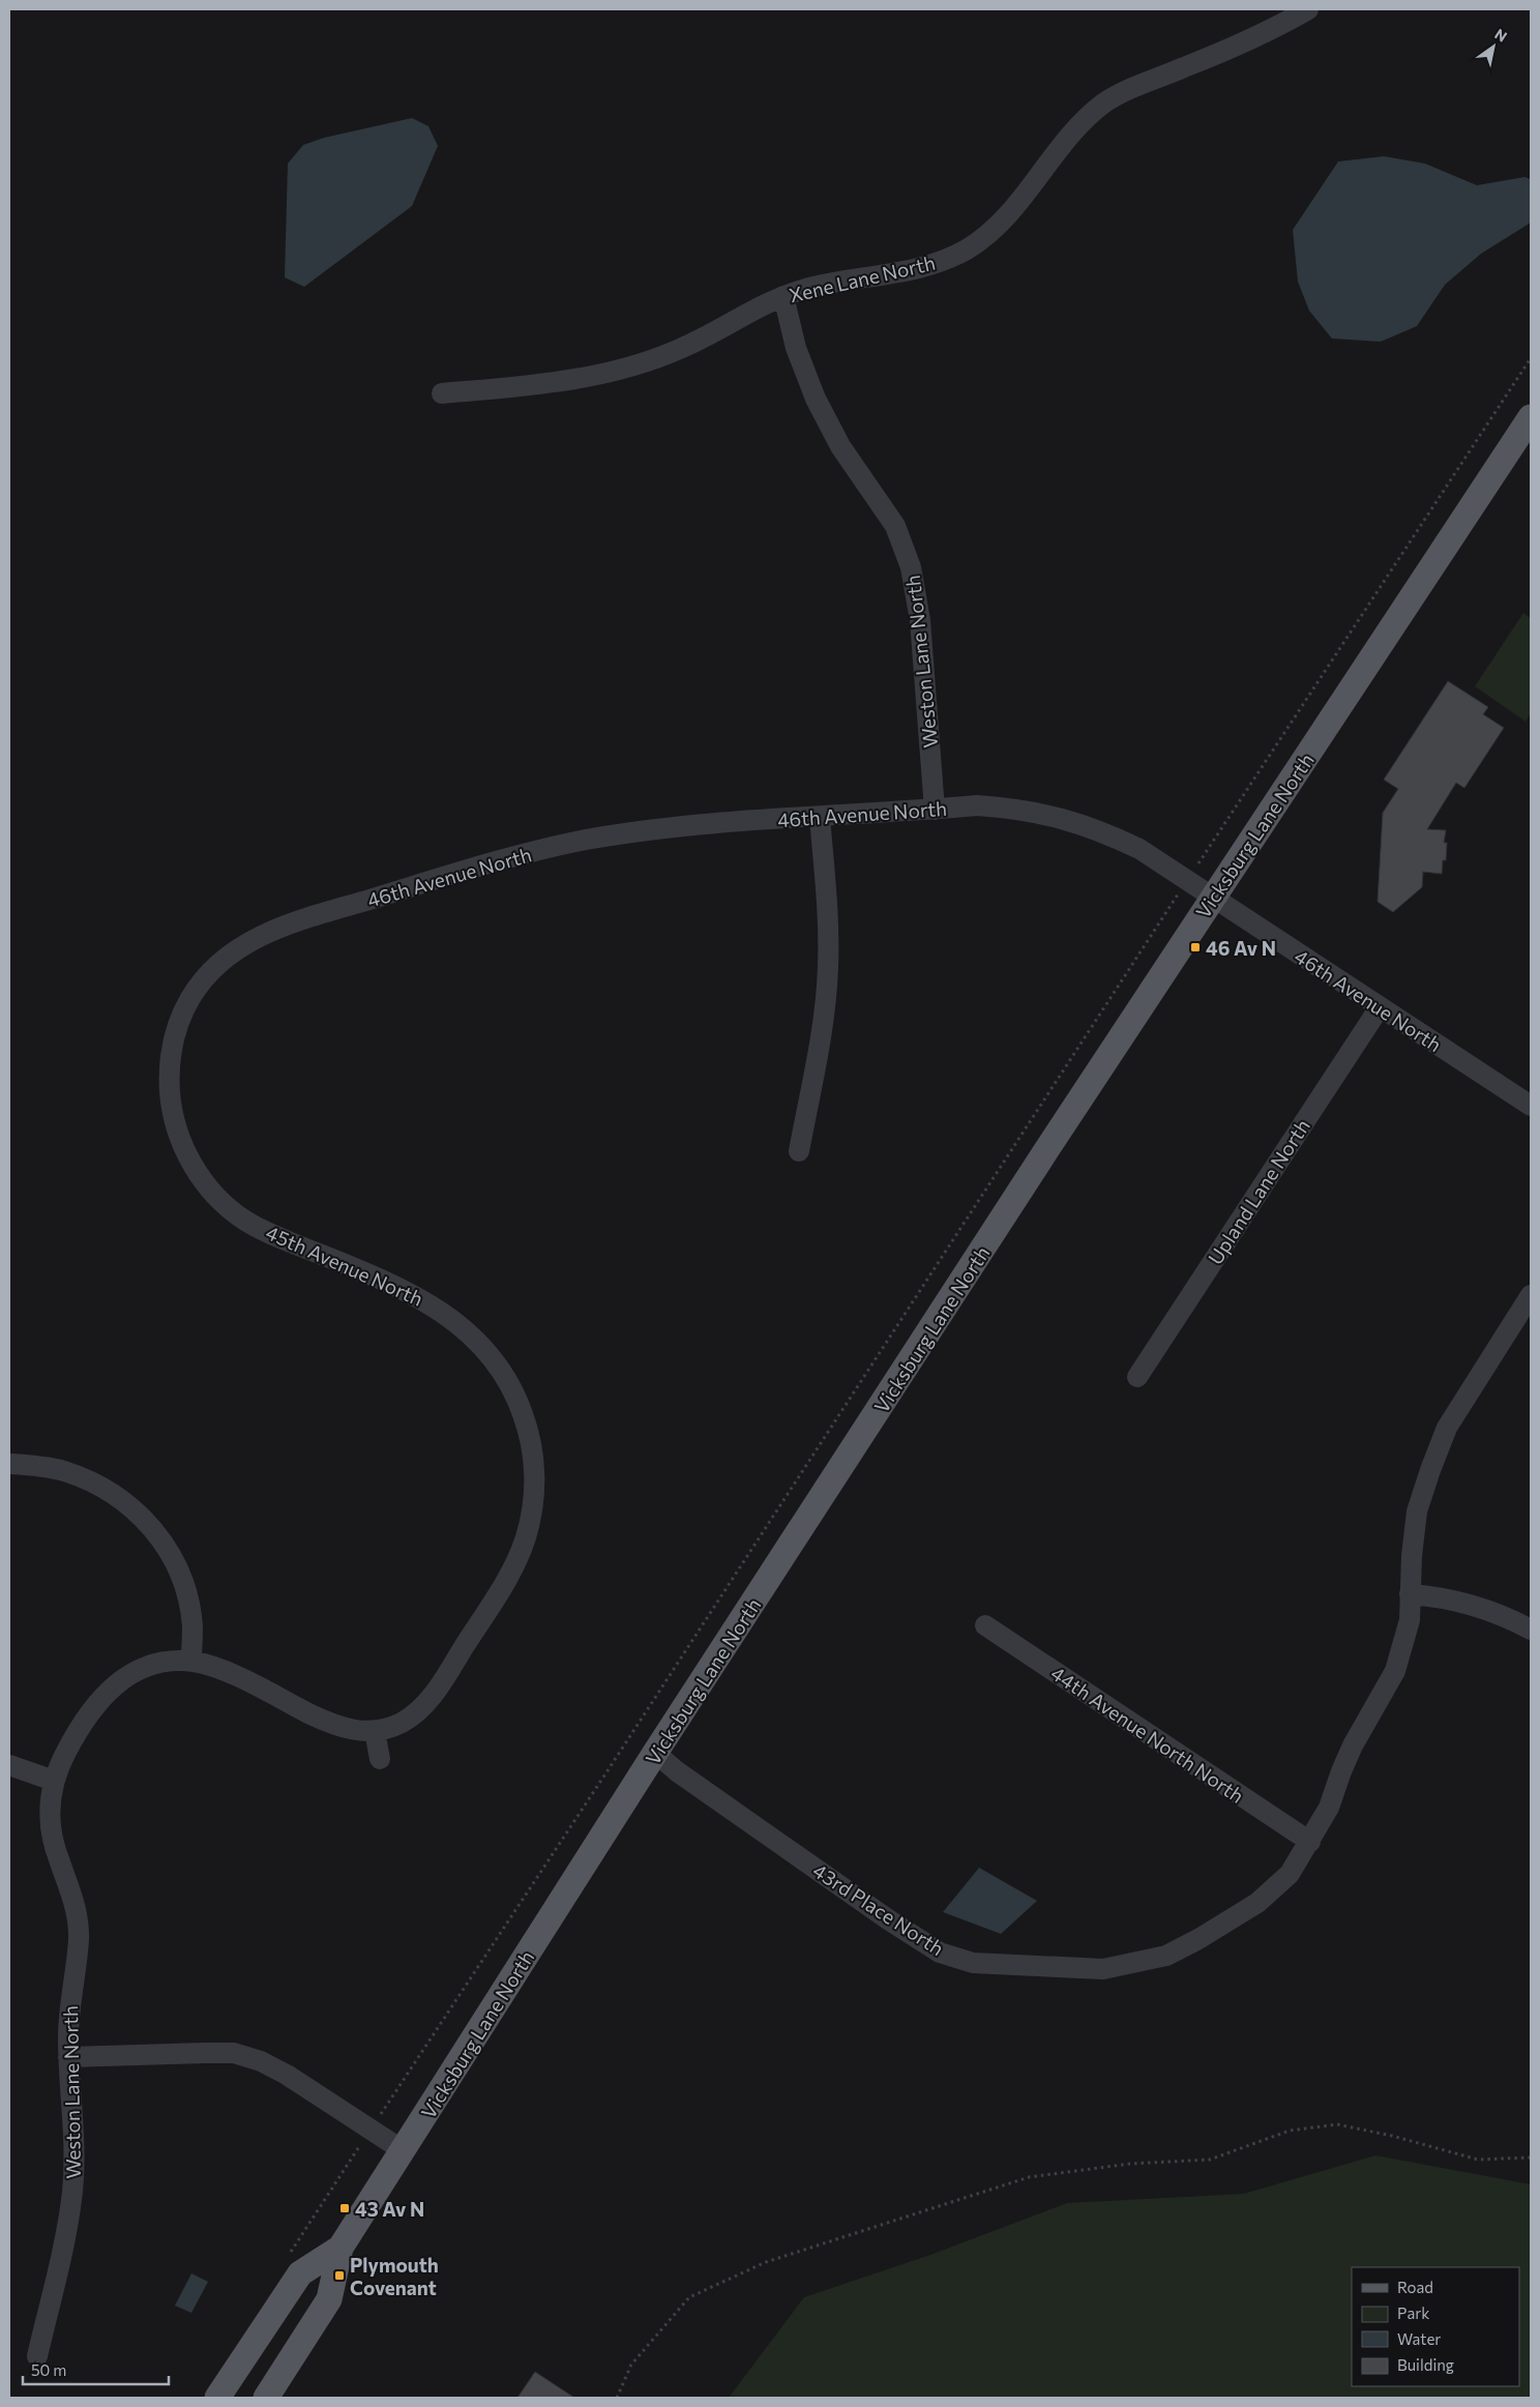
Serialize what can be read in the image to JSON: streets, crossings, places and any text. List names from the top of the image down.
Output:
{
  "streets": {
    "main road": ["Vicksburg Lane North"],
    "street": [
      "Xene Lane North",
      "Weston Lane North",
      "46th Avenue North",
      "Upland Lane North",
      "45th Avenue North",
      "44th Avenue North North",
      "43rd Place North"
    ]
  },
  "crossings": [
    ["Xene Lane North", "Weston Lane North"],
    ["Weston Lane North", "46th Avenue North"],
    ["Weston Lane North", "45th Avenue North"],
    ["46th Avenue North", "Vicksburg Lane North"],
    ["46th Avenue North", "Upland Lane North"],
    ["46th Avenue North", "45th Avenue North"],
    ["Vicksburg Lane North", "43rd Place North"],
    ["44th Avenue North North", "43rd Place North"]
  ],
  "places": {
    "transit": ["46 Av N", "43 Av N", "Plymouth Covenant"]
  },
  "legend": [
    "Road",
    "Park",
    "Water",
    "Building"
  ],
  "scale_bar": "50 m",
  "north": "top right"
}
